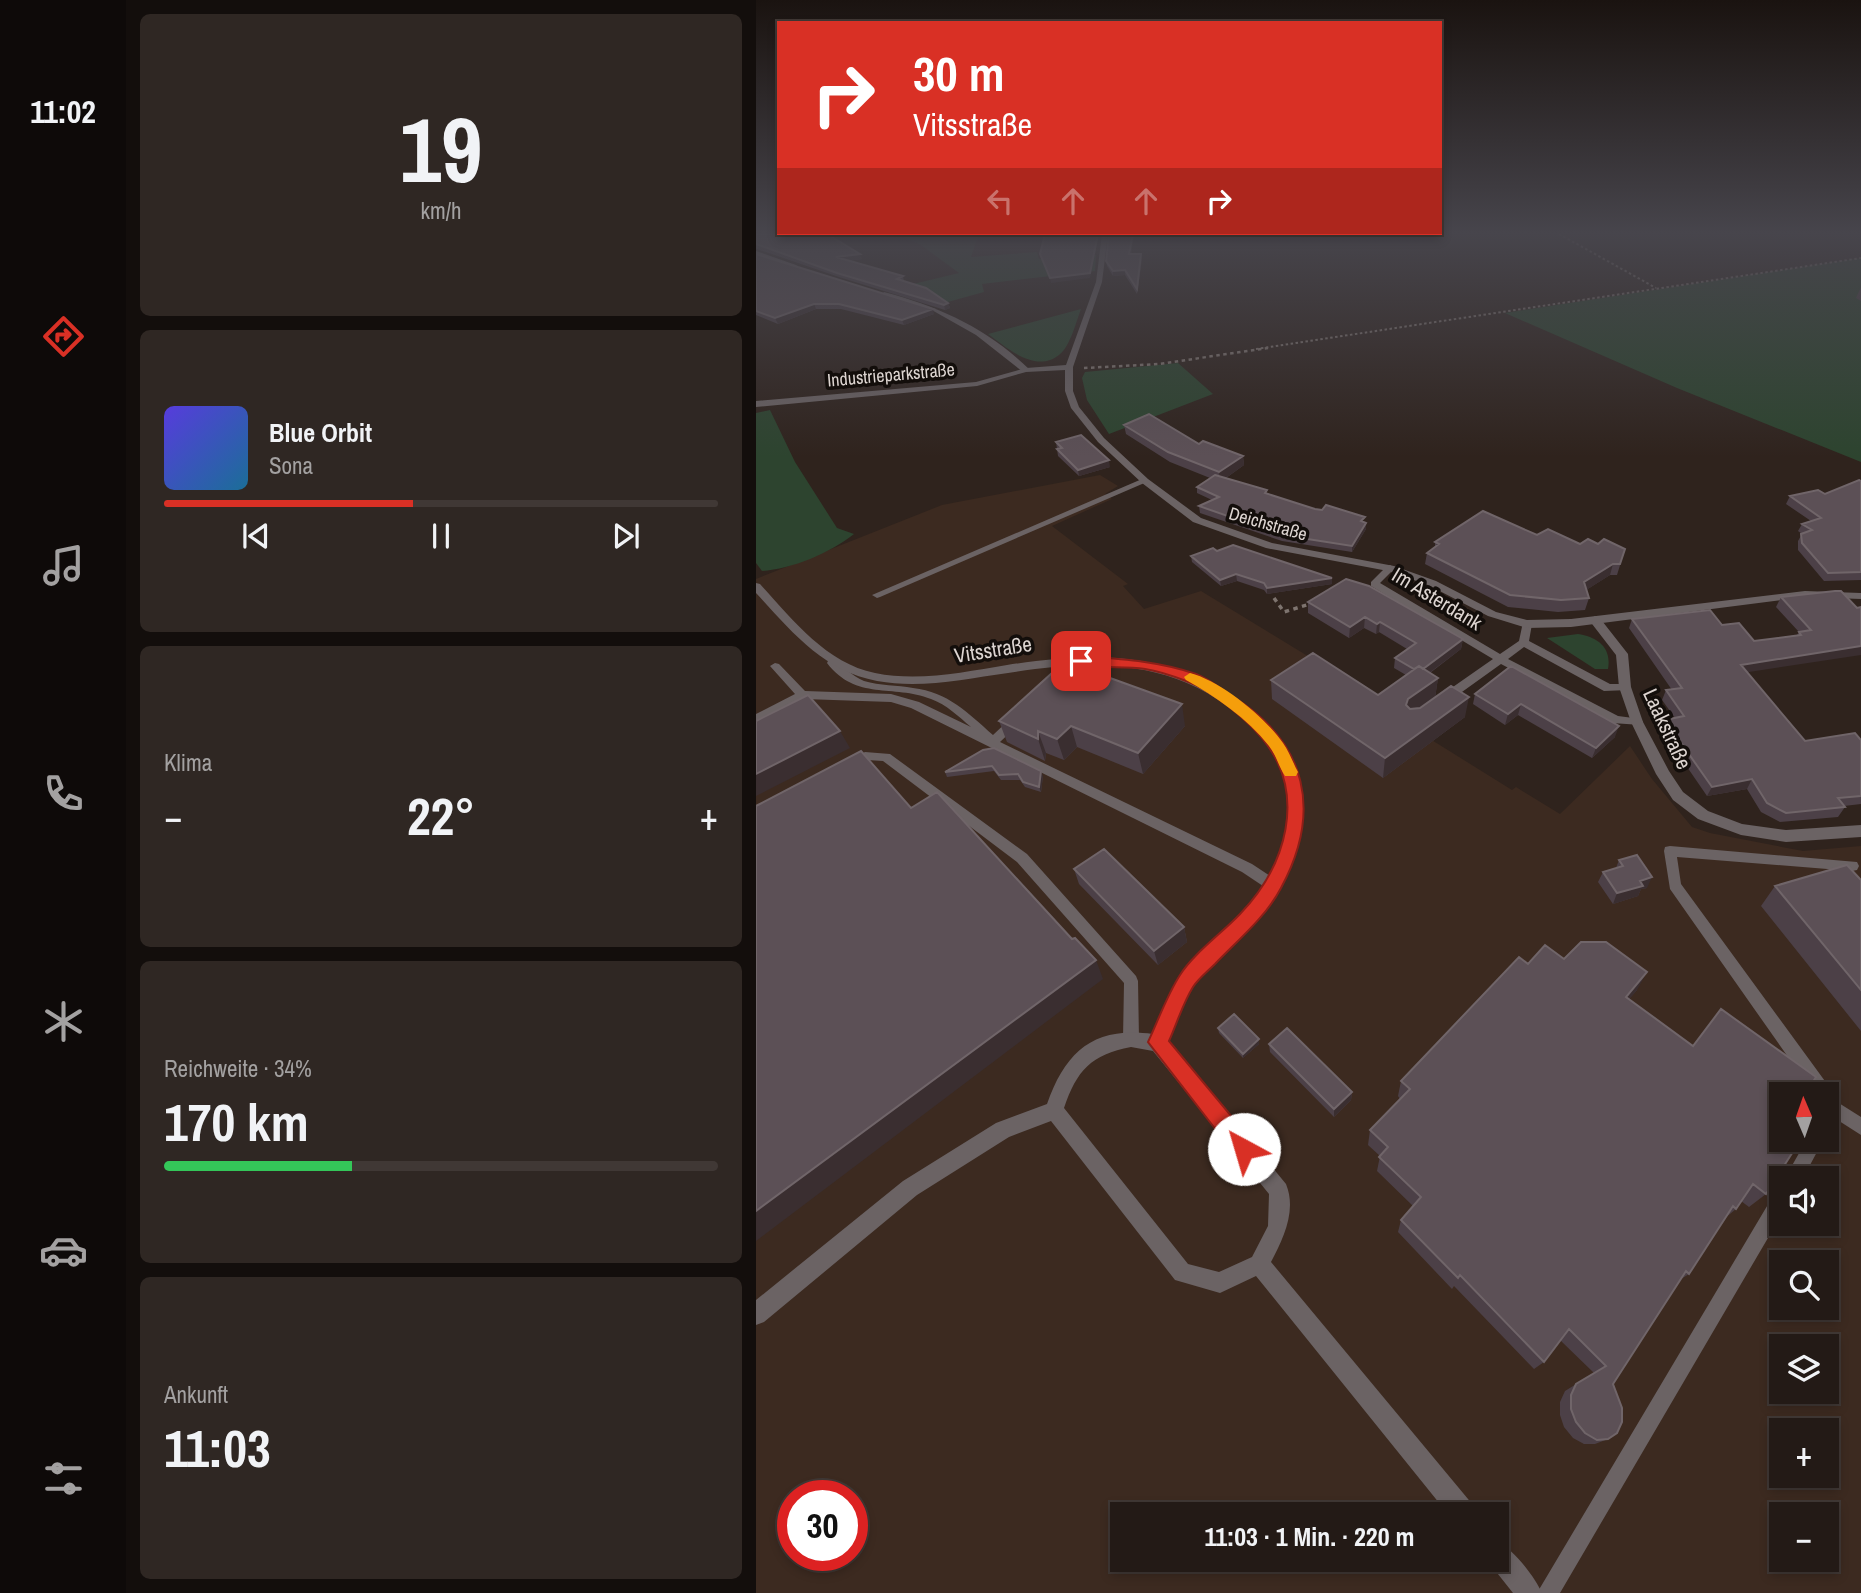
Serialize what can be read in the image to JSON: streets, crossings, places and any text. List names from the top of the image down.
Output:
{
  "streets": {
    "street": [
      "Industrieparkstraße",
      "Deichstraße",
      "Vitsstraße",
      "Laakstraße"
    ],
    "lane": ["Im Asterdank"]
  },
  "crossings": [
    ["Industrieparkstraße", "Deichstraße"],
    ["Deichstraße", "Im Asterdank"],
    ["Deichstraße", "Laakstraße"],
    ["Im Asterdank", "Laakstraße"]
  ],
  "north": "top",
  "page": {
    "tabs": "11:02",
    "tile": [
      ["19", "km/h"],
      "Klima",
      ["Reichweite · 34%", "170 km"],
      ["Ankunft", "11:03"]
    ],
    "turn": ["30 m", "Vitsstraße"],
    "song": ["Blue Orbit", "Sona"],
    "heat": ["−", "22°", "+"],
    "map_buttons": ["+", "−"],
    "limit": "30",
    "trip": "11:03 · 1 Min. · 220 m"
  }
}
